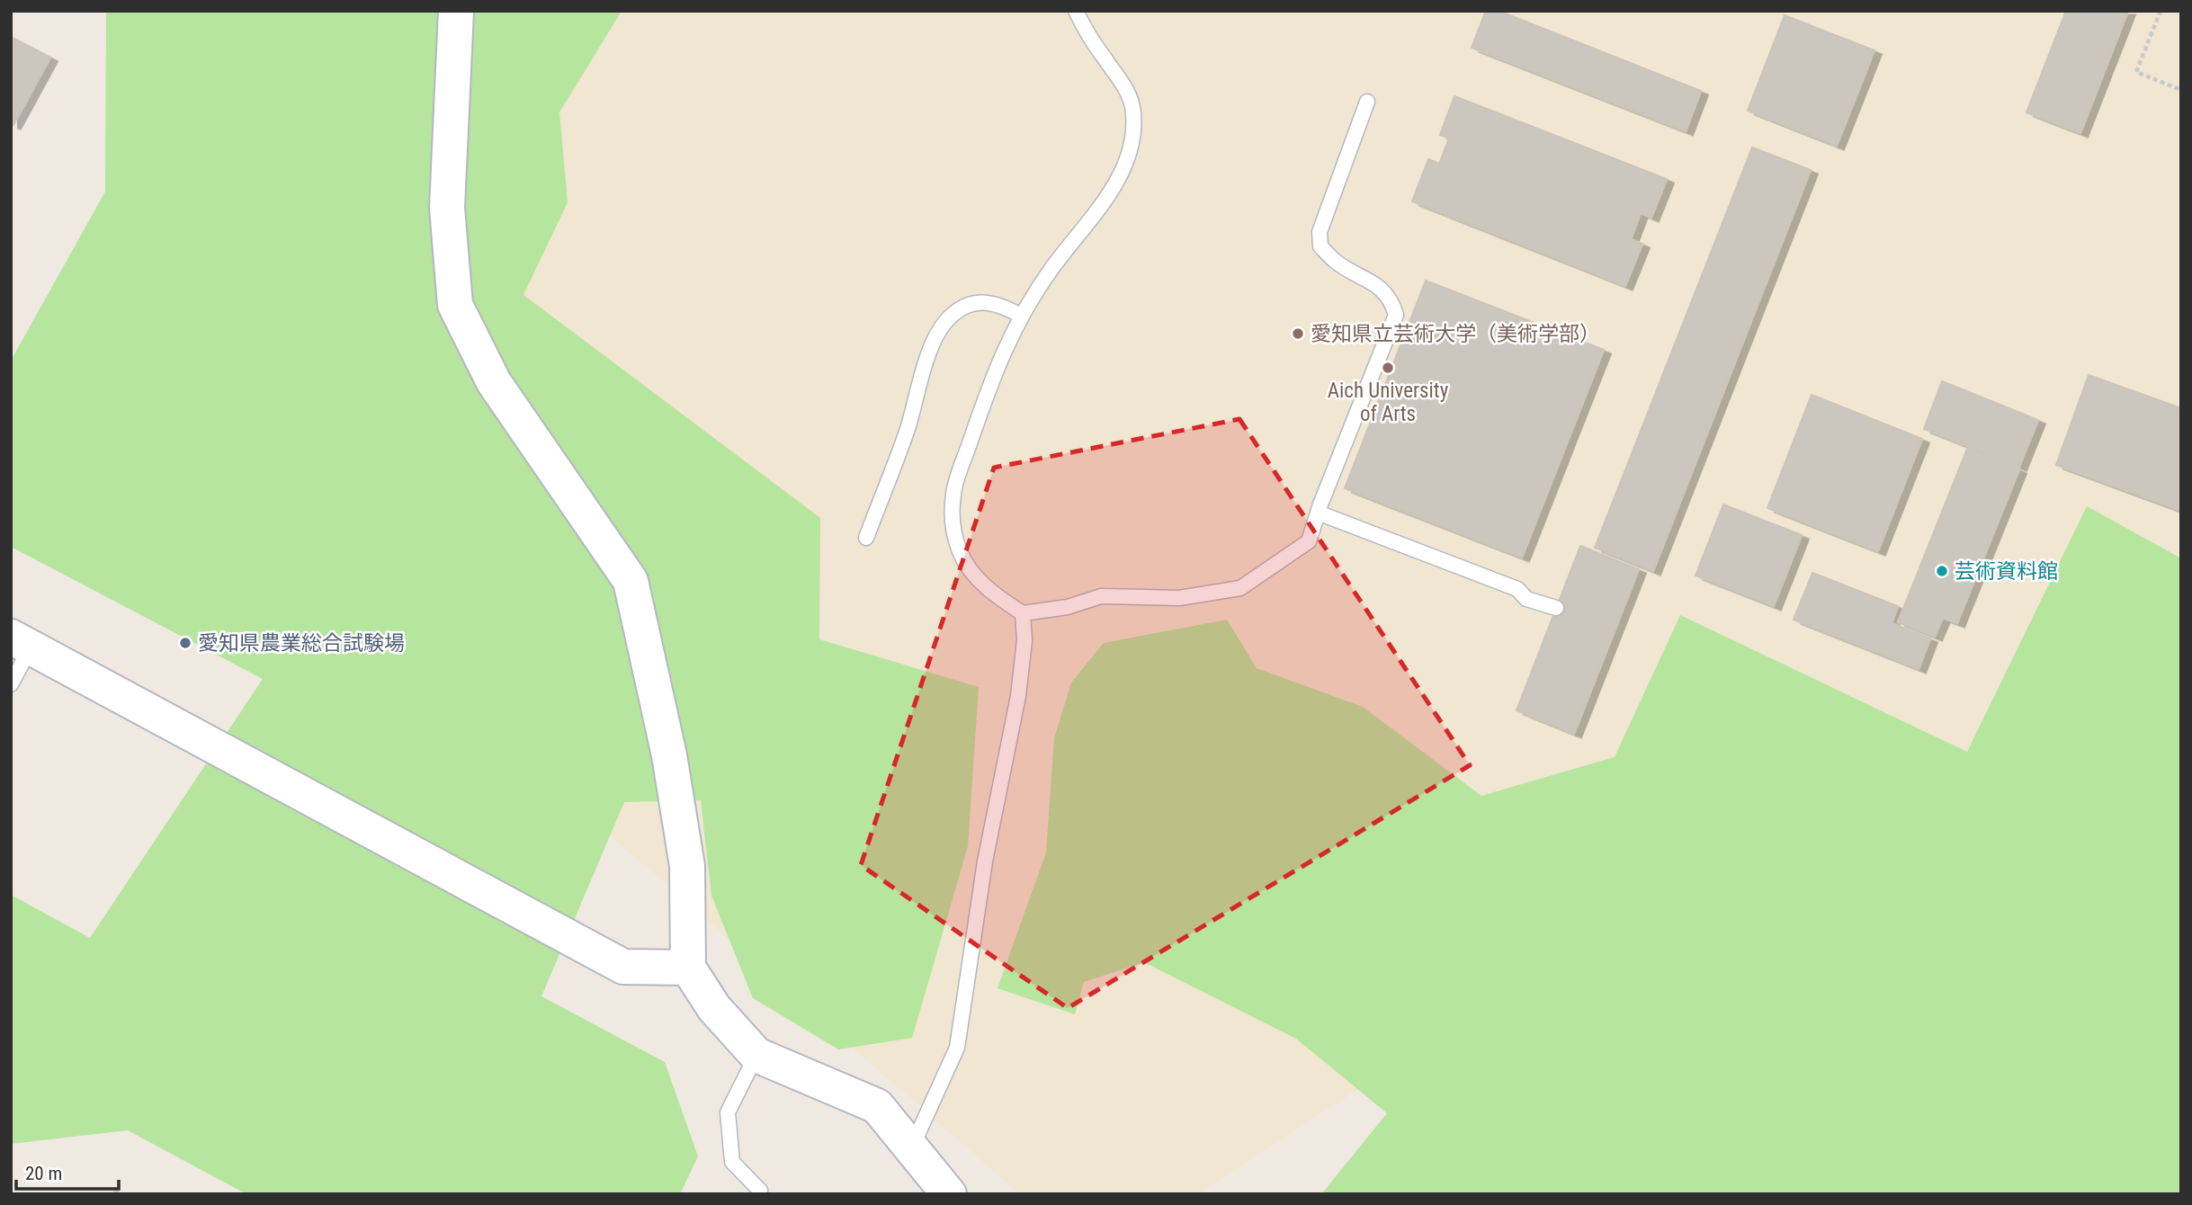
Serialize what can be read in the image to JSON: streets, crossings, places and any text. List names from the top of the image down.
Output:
{
  "places": [
    "愛知県立芸術大学（美術学部）",
    "Aich University of Arts",
    "芸術資料館",
    "愛知県農業総合試験場"
  ],
  "scale_bar": "20 m"
}
